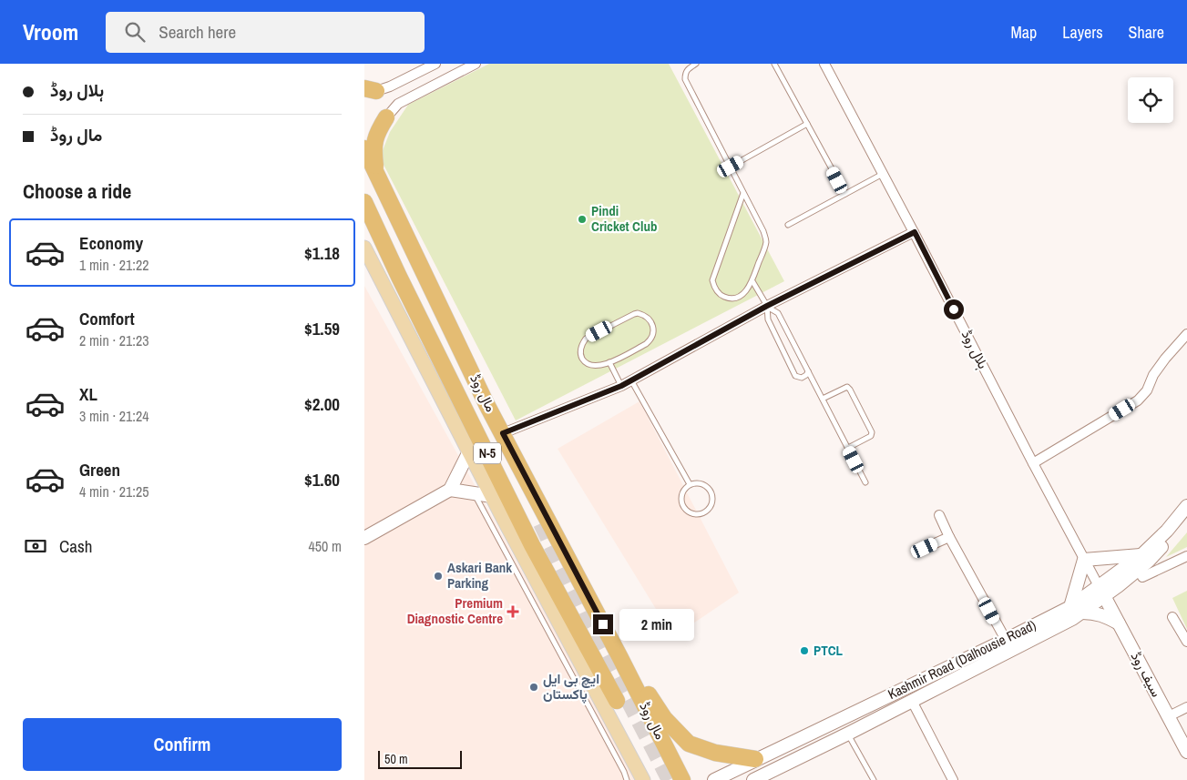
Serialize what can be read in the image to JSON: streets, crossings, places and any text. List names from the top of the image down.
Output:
{
  "streets": {
    "highway": ["مال روڈ", "N-5"],
    "street": ["ہلال روڈ", "Kashmir Road (Dalhousie Road)", "سیف روڈ"]
  },
  "crossings": [
    ["ہلال روڈ", "Kashmir Road (Dalhousie Road)"],
    ["ہلال روڈ", "سیف روڈ"],
    ["Kashmir Road (Dalhousie Road)", "سیف روڈ"]
  ],
  "places": {
    "other": [
      "Pindi Cricket Club",
      "Askari Bank Parking",
      "PTCL",
      "ایچ بی ایل پاکستان"
    ],
    "health": ["Premium Diagnostic Centre"]
  },
  "scale_bar": "50 m",
  "page": {
    "header": "Vroom",
    "search": "Search here",
    "nav": ["Map", "Layers", "Share"],
    "banner": ["ہلال روڈ", "مال روڈ"],
    "heading": "Choose a ride",
    "list": [
      {
        "name": "Economy",
        "note": "1 min · 21:22",
        "value": "$1.18"
      },
      {
        "name": "Comfort",
        "note": "2 min · 21:23",
        "value": "$1.59"
      },
      {
        "name": "XL",
        "note": "3 min · 21:24",
        "value": "$2.00"
      },
      {
        "name": "Green",
        "note": "4 min · 21:25",
        "value": "$1.60"
      }
    ],
    "pay": ["Cash", "450 m"],
    "bubble": "2 min",
    "buttons": "Confirm",
    "scale": "50 m"
  }
}
